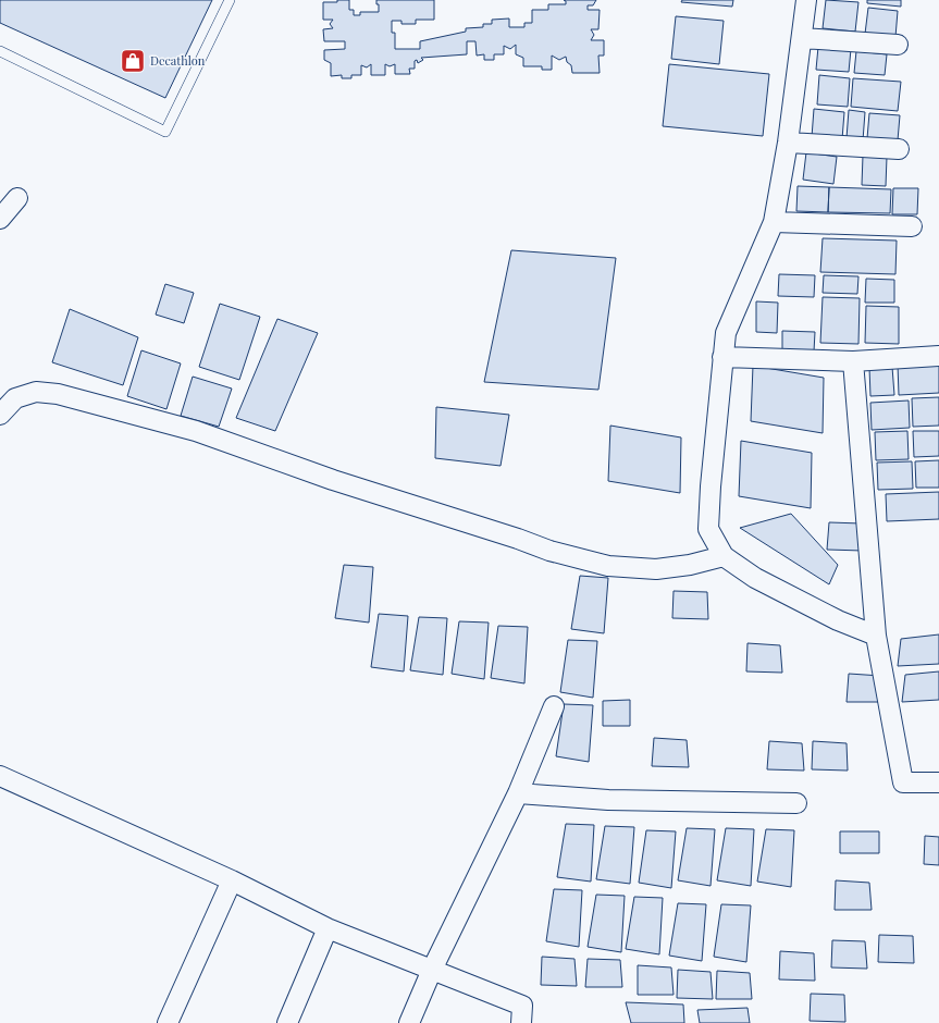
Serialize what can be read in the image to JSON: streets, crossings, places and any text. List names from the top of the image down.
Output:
{
  "places": {
    "shop": ["Decathlon"]
  }
}
